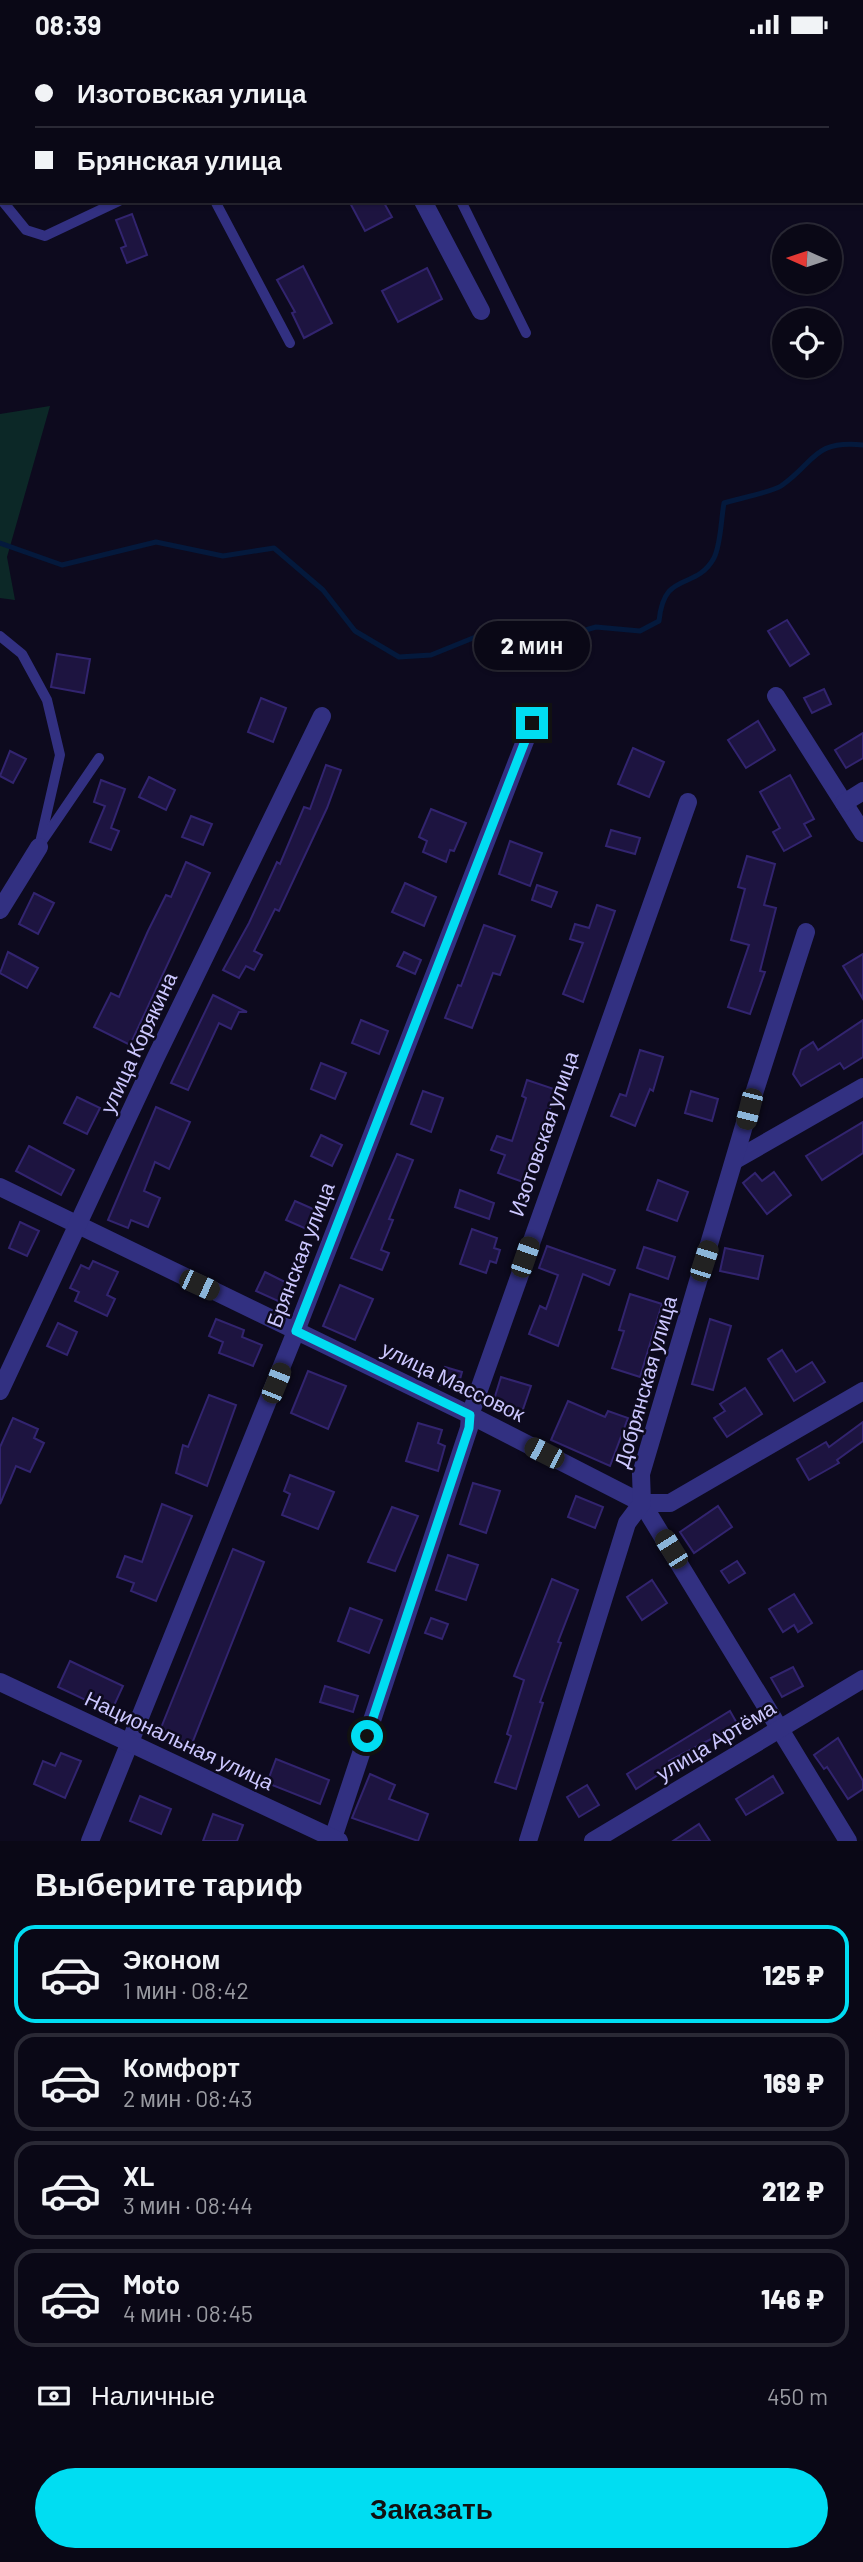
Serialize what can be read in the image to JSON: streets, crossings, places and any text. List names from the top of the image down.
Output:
{
  "streets": {
    "street": [
      "улица Корякина",
      "Изотовская улица",
      "Брянская улица",
      "улица Массовок",
      "Добрянская улица",
      "Национальная улица",
      "улица Артёма"
    ]
  },
  "crossings": [
    ["улица Корякина", "улица Массовок"],
    ["Изотовская улица", "улица Массовок"],
    ["Изотовская улица", "Национальная улица"],
    ["Брянская улица", "улица Массовок"],
    ["Брянская улица", "Национальная улица"],
    ["улица Массовок", "Добрянская улица"]
  ],
  "north": "left",
  "page": {
    "status": "08:39",
    "banner": ["Изотовская улица", "Брянская улица"],
    "bubble": "2 мин",
    "heading": "Выберите тариф",
    "list": [
      {
        "name": "Эконом",
        "note": "1 мин · 08:42",
        "value": "125 ₽"
      },
      {
        "name": "Комфорт",
        "note": "2 мин · 08:43",
        "value": "169 ₽"
      },
      {
        "name": "XL",
        "note": "3 мин · 08:44",
        "value": "212 ₽"
      },
      {
        "name": "Moto",
        "note": "4 мин · 08:45",
        "value": "146 ₽"
      }
    ],
    "pay": ["Наличные", "450 m"],
    "buttons": "Заказать"
  }
}
